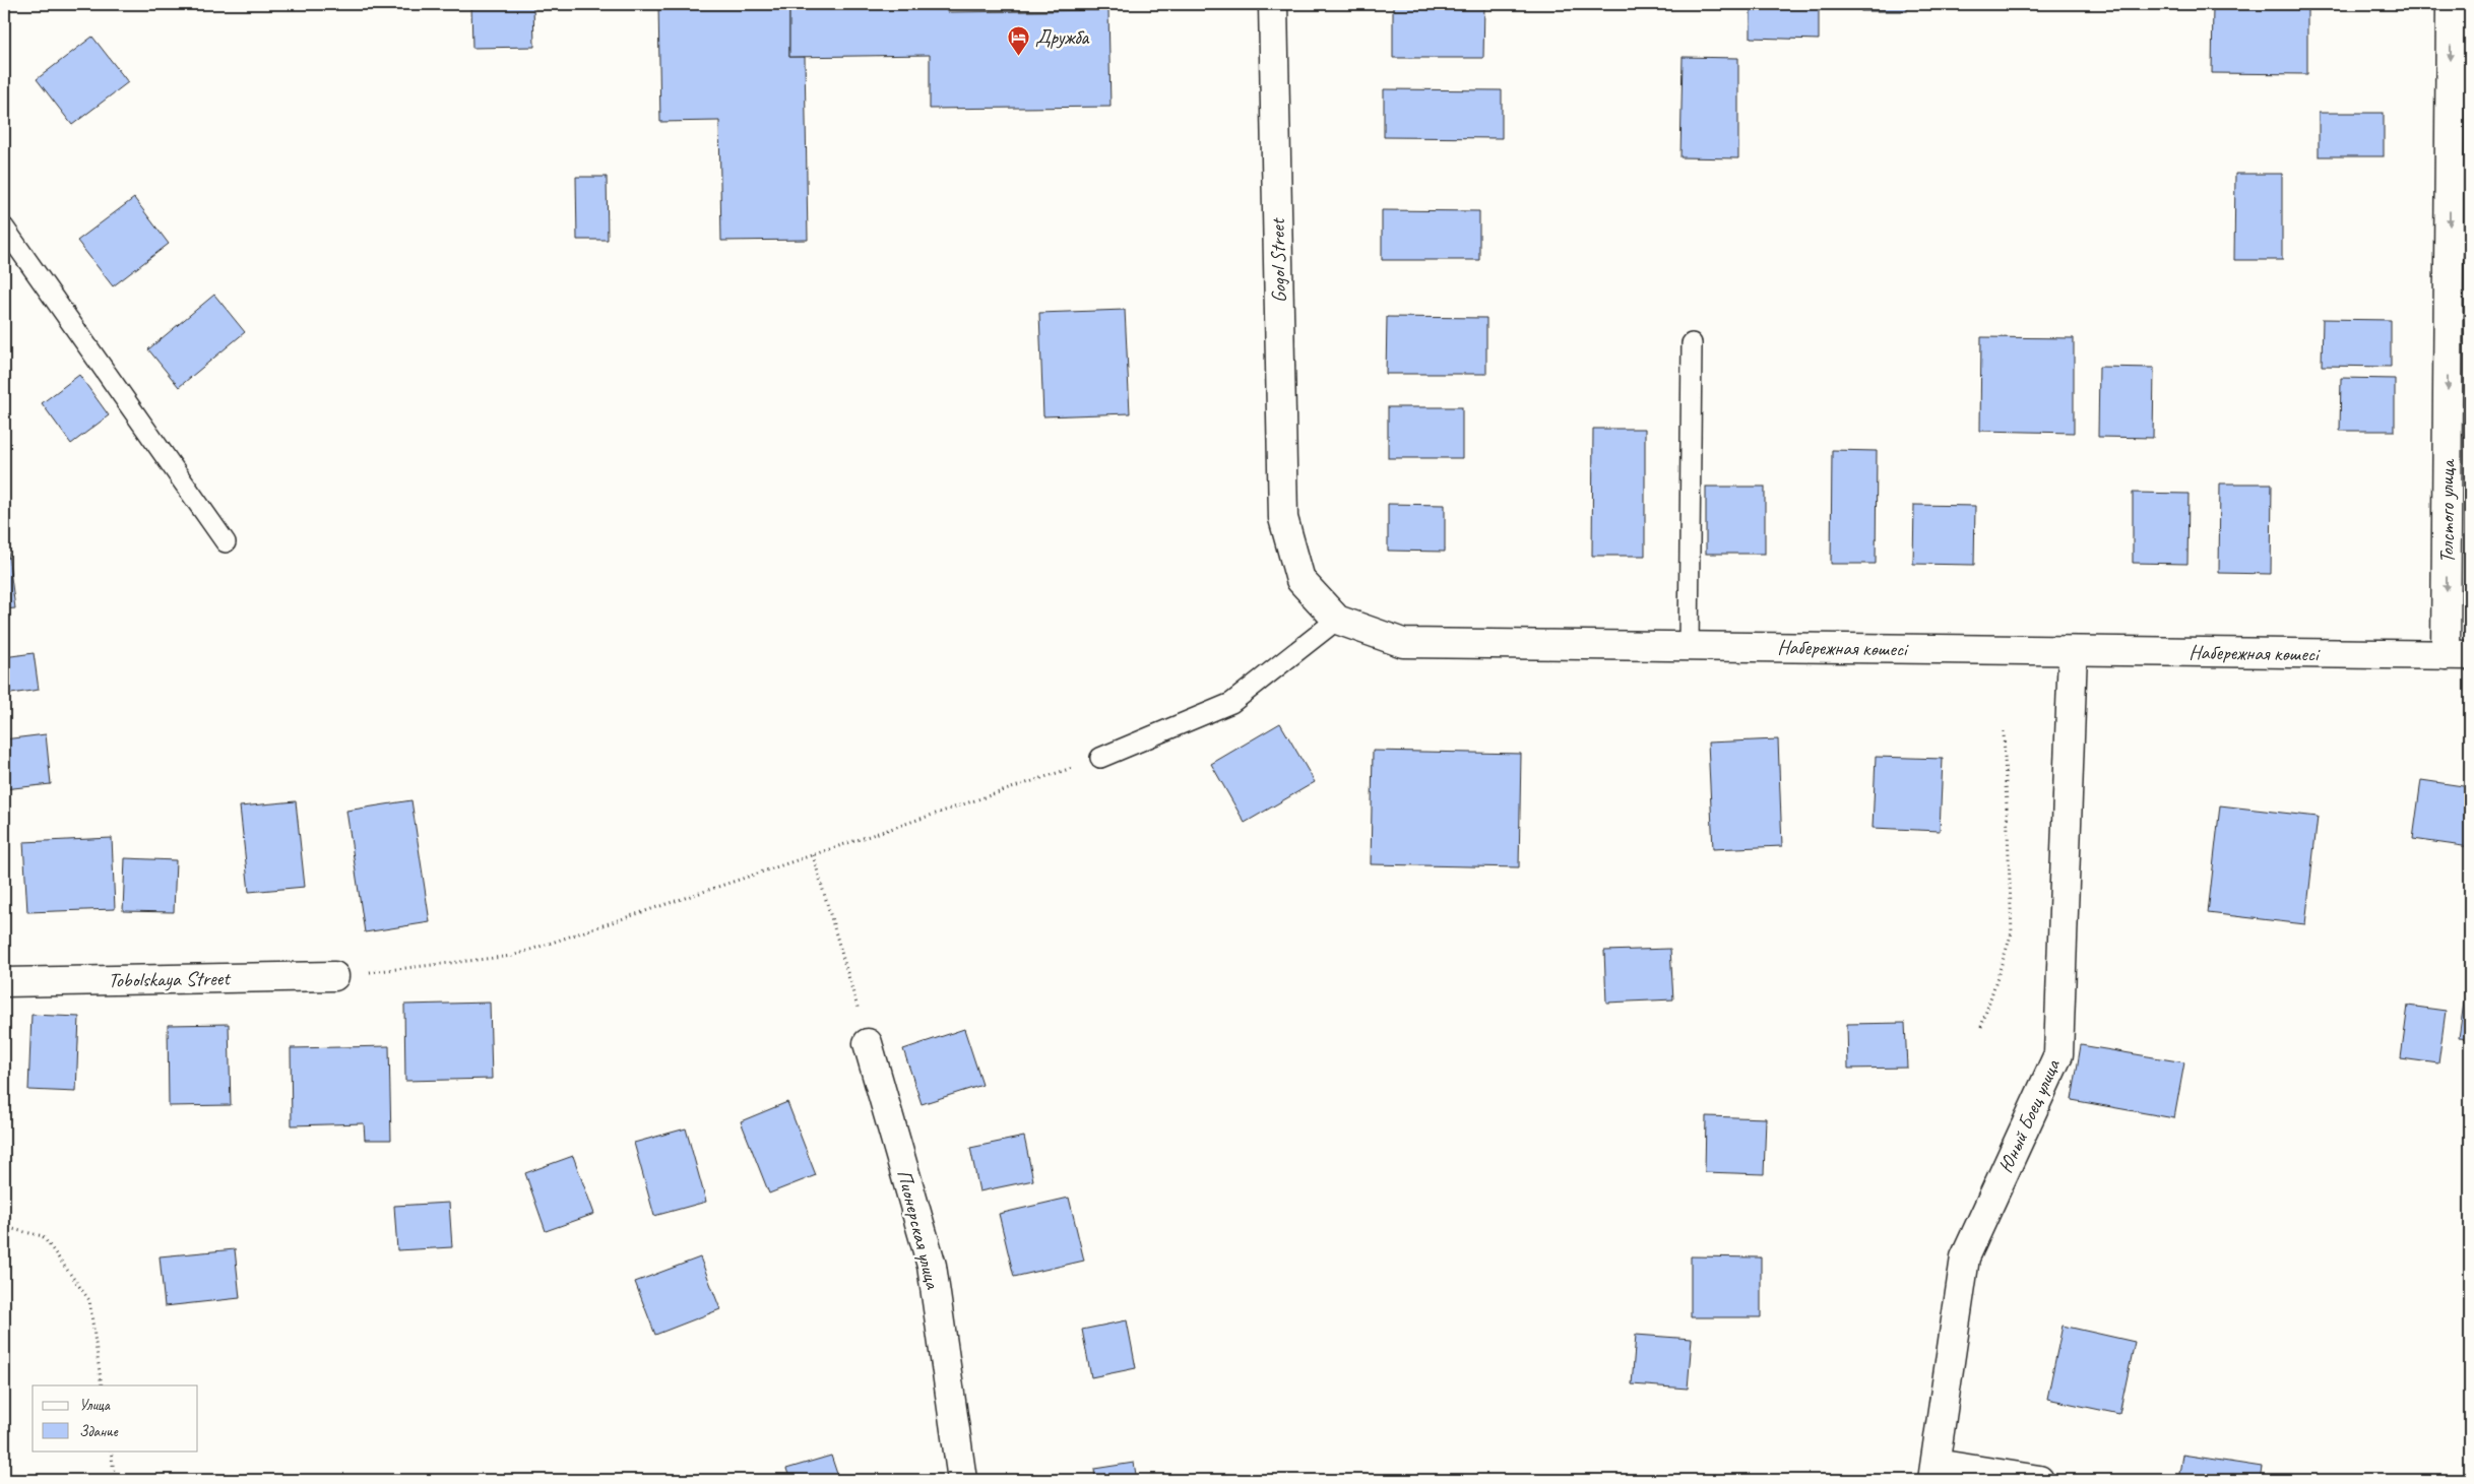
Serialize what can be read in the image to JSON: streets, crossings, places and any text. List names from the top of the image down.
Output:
{
  "streets": {
    "street": [
      "Gogol Street",
      "Толстого улица",
      "Набережная көшесі",
      "Tobolskaya Street",
      "Юный Боец улица",
      "Пионерская улица"
    ]
  },
  "crossings": [
    ["Gogol Street", "Набережная көшесі"],
    ["Толстого улица", "Набережная көшесі"],
    ["Набережная көшесі", "Юный Боец улица"]
  ],
  "one_way": ["Толстого улица"],
  "places": {
    "hotel": ["Дружба"]
  },
  "legend": ["Улица", "Здание"]
}
